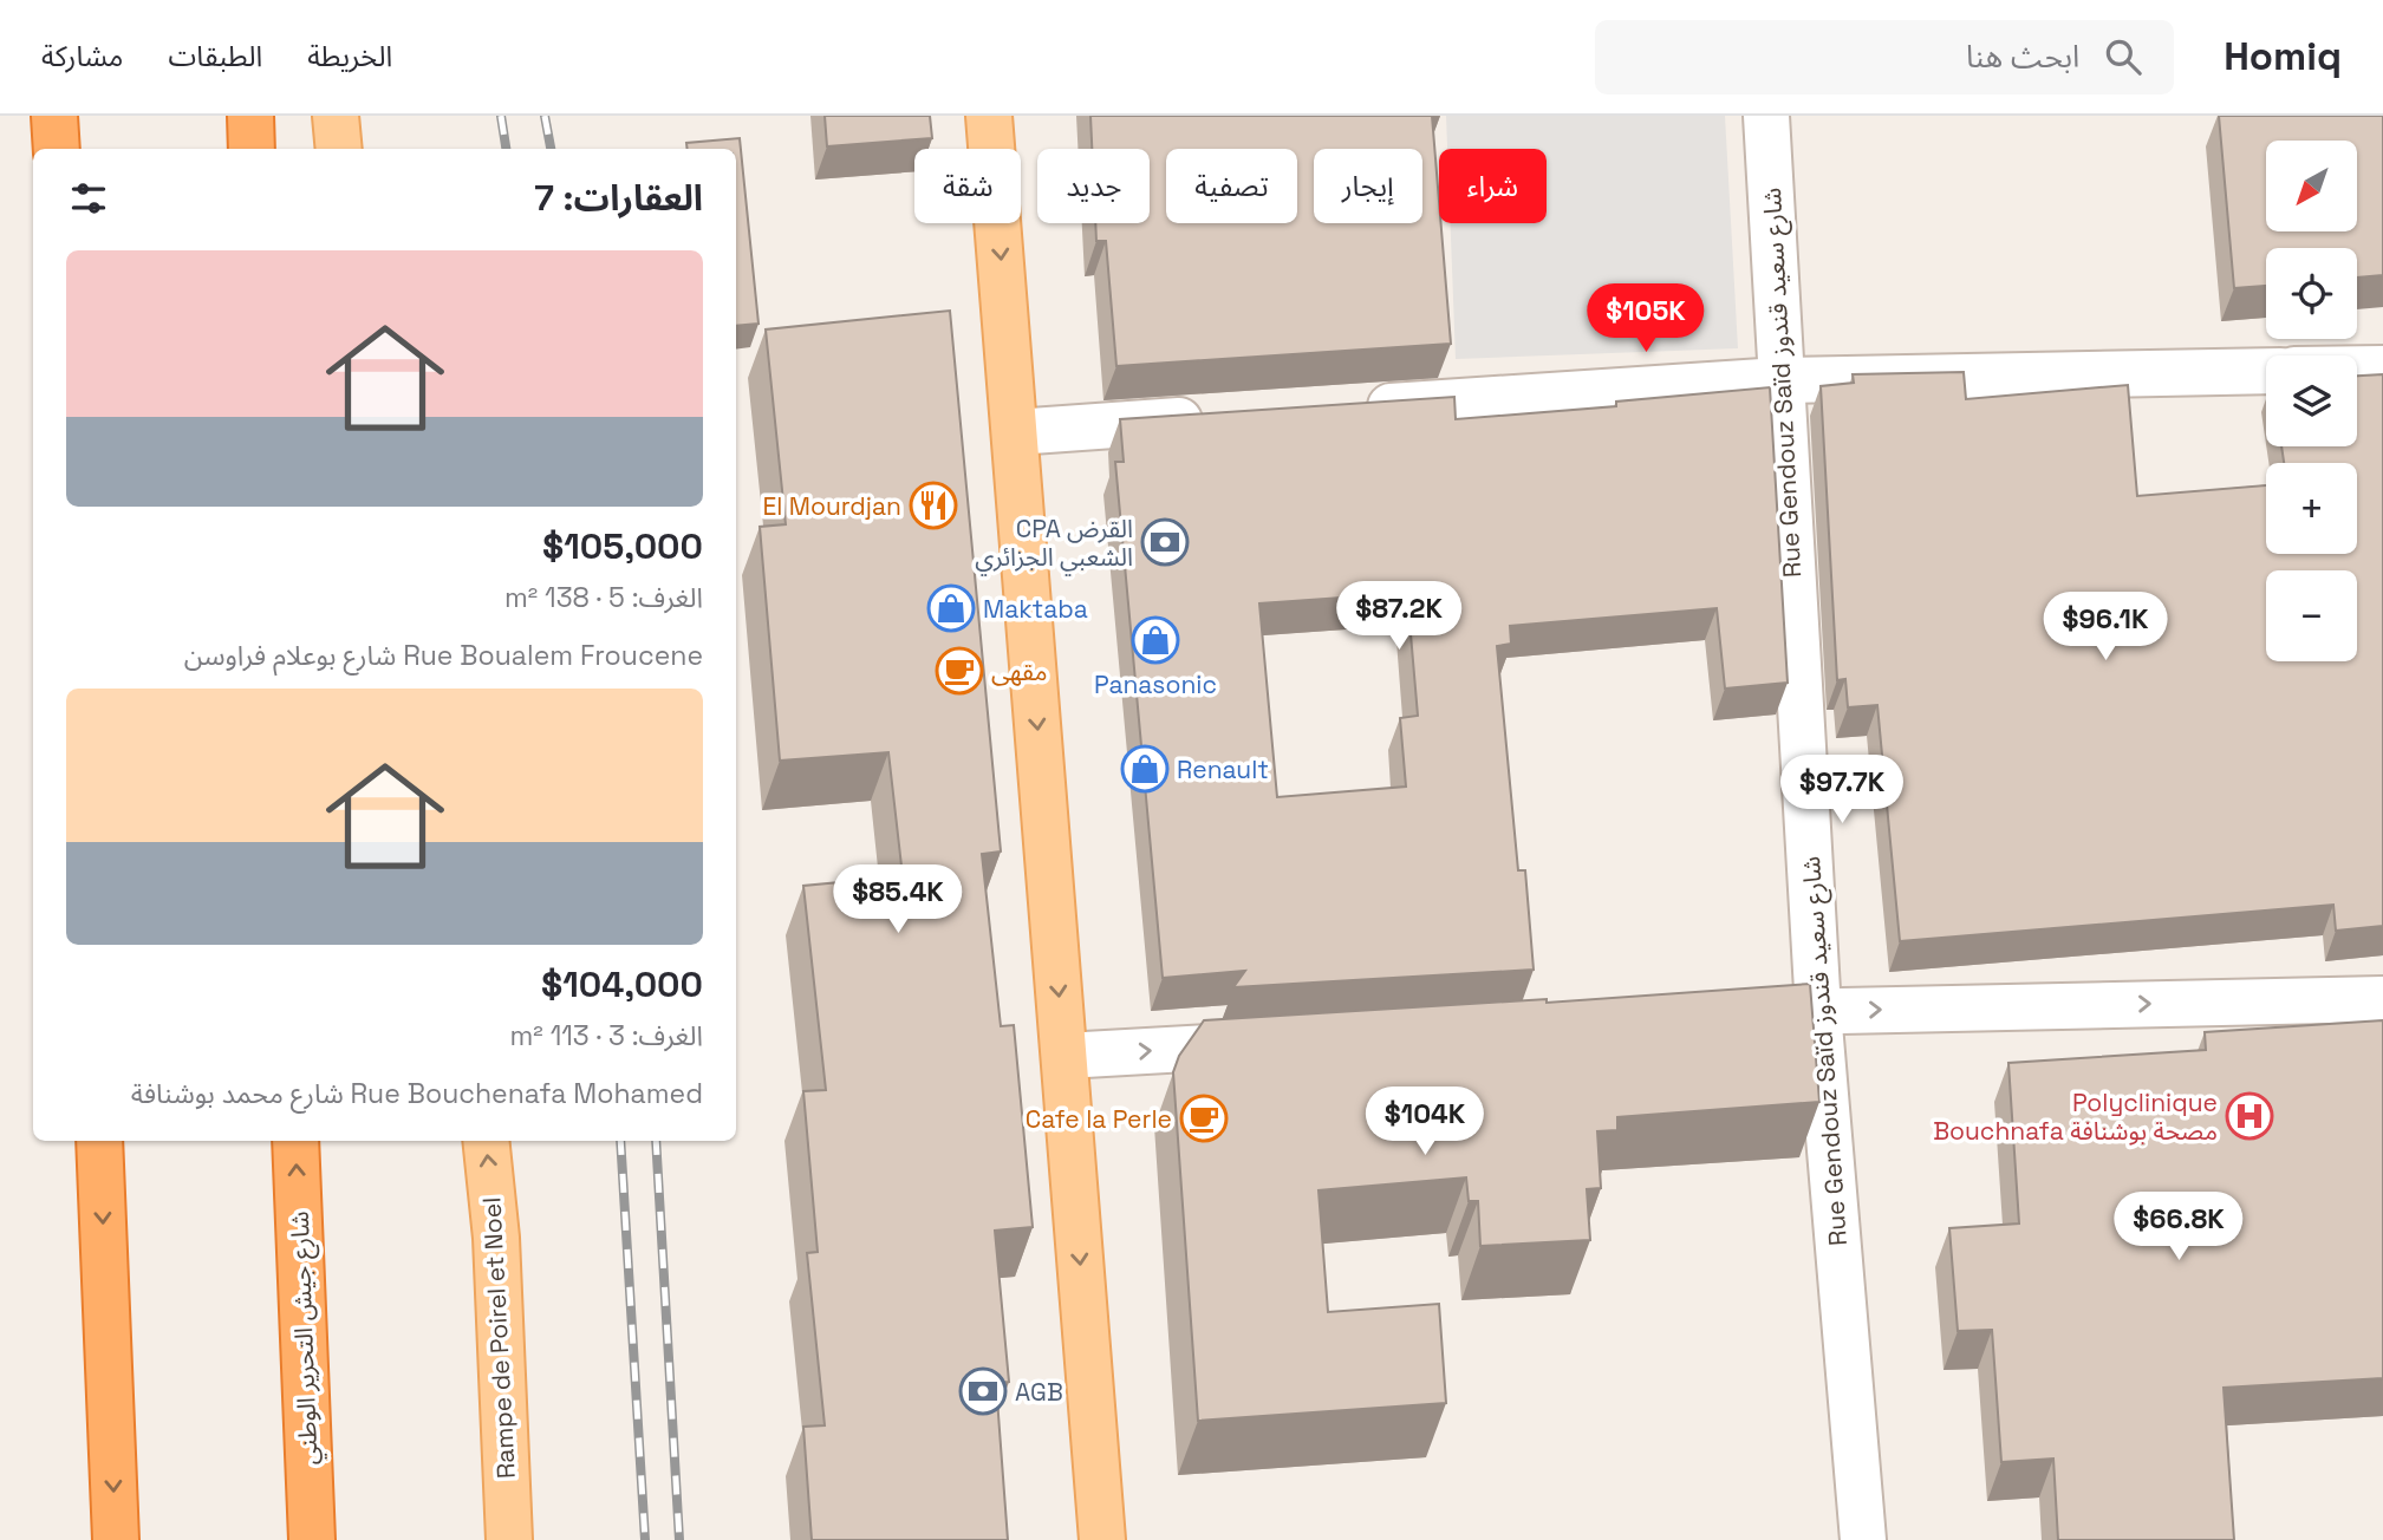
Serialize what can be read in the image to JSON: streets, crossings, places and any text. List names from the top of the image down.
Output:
{
  "streets": {
    "highway": ["شارع جيش التحرير الوطني"],
    "main road": ["Rampe de Poirel et Noel"],
    "street": ["Rue Gendouz Saïd شارع سعيد قندوز"]
  },
  "one_way": ["Rampe de Poirel et Noel"],
  "places": {
    "restaurant": ["El Mourdjan"],
    "bank": ["CPA القرض الشعبي الجزائري", "AGB"],
    "shop": ["Maktaba", "Panasonic", "Renault"],
    "cafe": ["مقهى", "Cafe la Perle"],
    "hospital": ["Polyclinique Bouchnafa مصحة بوشنافة"]
  },
  "north": "bottom left",
  "page": {
    "header": "Homiq",
    "search": "ابحث هنا",
    "nav": ["الخريطة", "الطبقات", "مشاركة"],
    "map_buttons": ["+", "−"],
    "chip": [
      "شراء",
      "إيجار",
      "تصفية",
      "جديد",
      "شقة"
    ],
    "heading": "العقارات: 7",
    "list": [
      {
        "name": "$105,000",
        "note": "الغرف: 5 · 138 m² · Rue Boualem Froucene شارع بوعلام فراوسن"
      },
      {
        "name": "$104,000",
        "note": "الغرف: 3 · 113 m² · Rue Bouchenafa Mohamed شارع محمد بوشنافة"
      }
    ],
    "price": [
      "$105K",
      "$87.2K",
      "$96.1K",
      "$97.7K",
      "$85.4K",
      "$104K",
      "$66.8K"
    ]
  }
}
